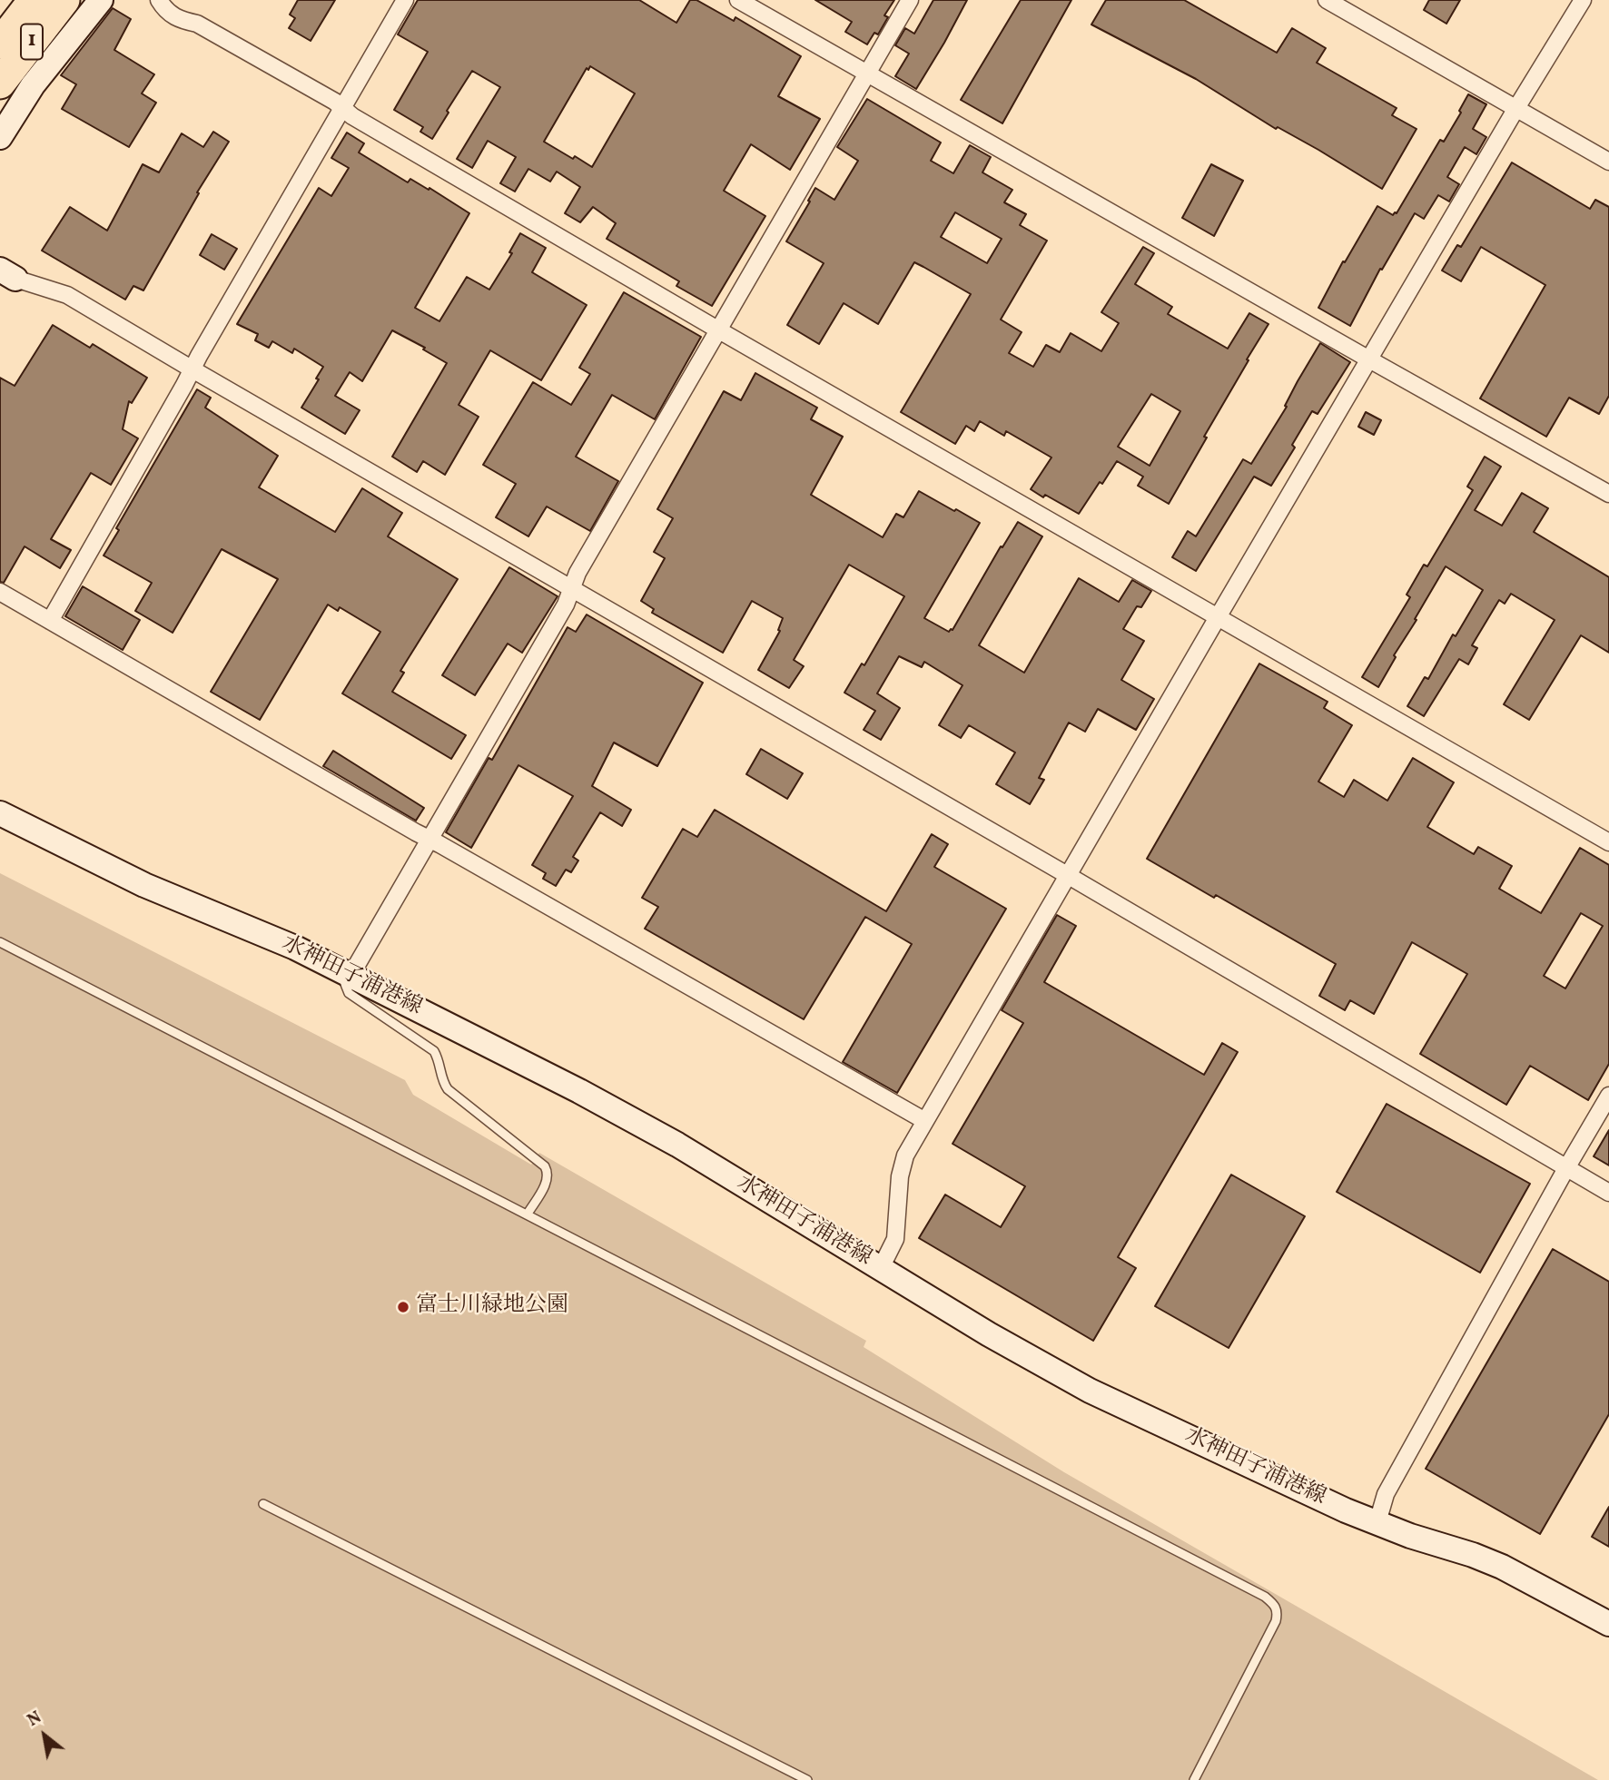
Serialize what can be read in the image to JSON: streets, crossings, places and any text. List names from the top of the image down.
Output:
{
  "streets": {
    "highway": ["1"],
    "main road": ["水神田子浦港線"]
  },
  "places": ["富士川緑地公園"],
  "north": "top left"
}
